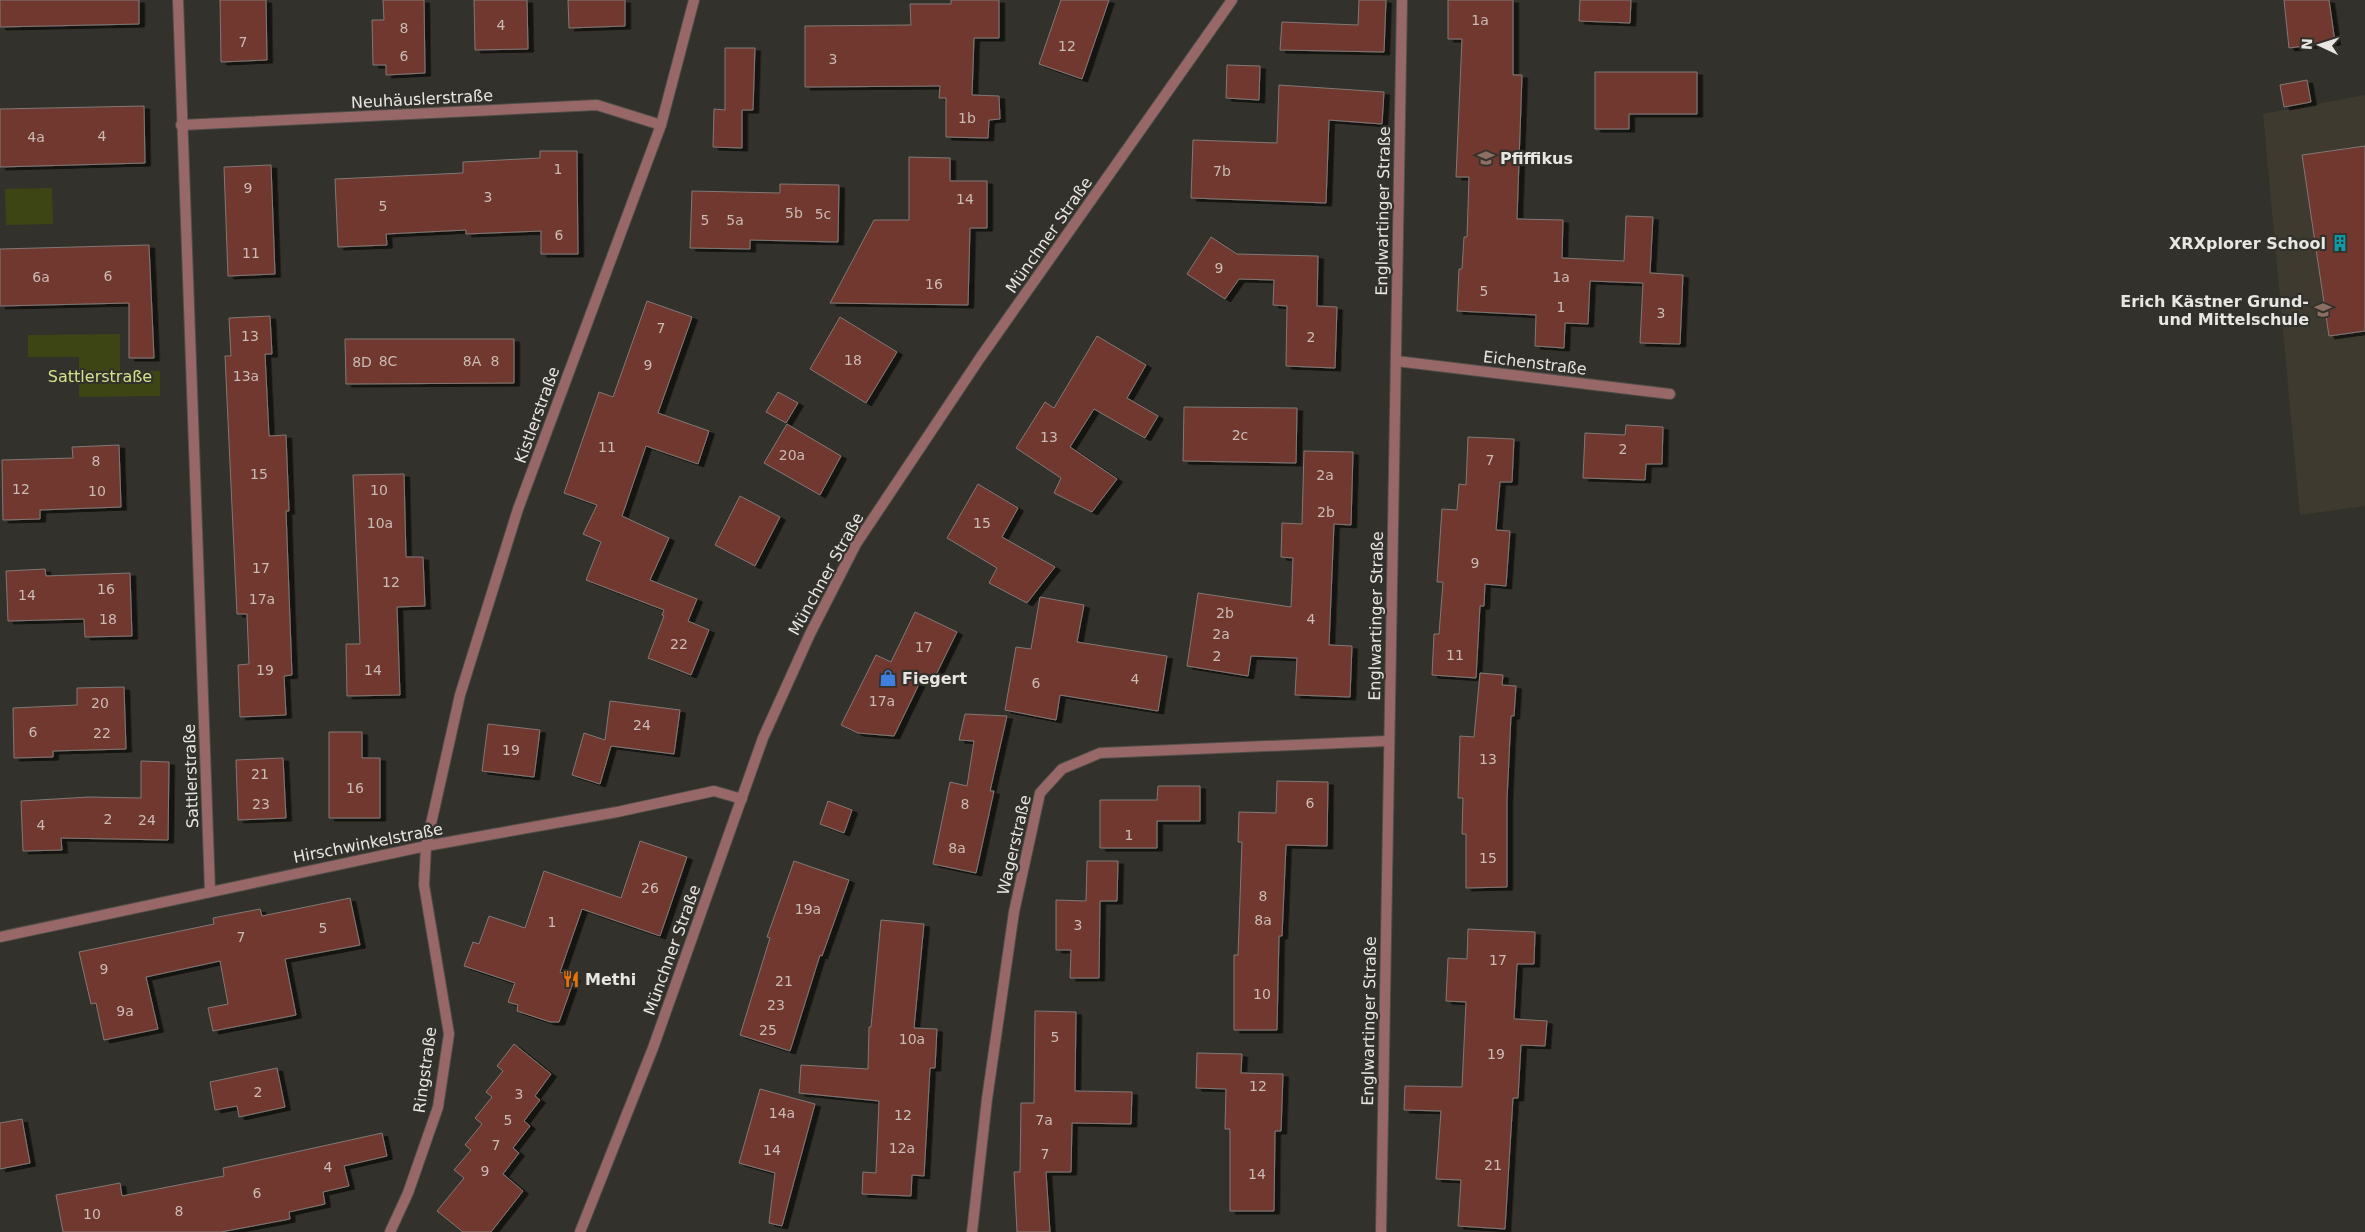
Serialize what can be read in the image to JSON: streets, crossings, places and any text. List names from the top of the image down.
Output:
{
  "streets": {
    "street": [
      "Neuhäuslerstraße",
      "Englwartinger Straße",
      "Münchner Straße",
      "Eichenstraße",
      "Kistlerstraße",
      "Sattlerstraße",
      "Hirschwinkelstraße",
      "Wagerstraße",
      "Ringstraße"
    ]
  },
  "crossings": [
    ["Neuhäuslerstraße", "Kistlerstraße"],
    ["Neuhäuslerstraße", "Sattlerstraße"],
    ["Englwartinger Straße", "Eichenstraße"],
    ["Englwartinger Straße", "Wagerstraße"],
    ["Münchner Straße", "Hirschwinkelstraße"],
    ["Kistlerstraße", "Hirschwinkelstraße"],
    ["Kistlerstraße", "Ringstraße"],
    ["Sattlerstraße", "Hirschwinkelstraße"],
    ["Hirschwinkelstraße", "Ringstraße"]
  ],
  "parks": ["Sattlerstraße"],
  "places": {
    "school or university": ["Pfiffikus", "Erich Kästner Grund- und Mittelschule"],
    "building": ["XRXplorer School"],
    "shop": ["Fiegert"],
    "restaurant": ["Methi"]
  },
  "house_numbers": [
    "1a",
    "4",
    "8",
    "7",
    "12",
    "6",
    "3",
    "1b",
    "4",
    "4a",
    "1",
    "7b",
    "9",
    "3",
    "14",
    "5",
    "5b",
    "5c",
    "5",
    "5a",
    "6",
    "11",
    "9",
    "6",
    "6a",
    "1a",
    "16",
    "5",
    "1",
    "3",
    "7",
    "13",
    "2",
    "18",
    "8C",
    "8A",
    "8",
    "8D",
    "9",
    "13a",
    "2c",
    "13",
    "11",
    "2",
    "20a",
    "7",
    "8",
    "15",
    "2a",
    "12",
    "10",
    "10",
    "2b",
    "10a",
    "15",
    "9",
    "17",
    "12",
    "16",
    "14",
    "17a",
    "2b",
    "18",
    "4",
    "2a",
    "22",
    "17",
    "11",
    "2",
    "19",
    "14",
    "4",
    "6",
    "17a",
    "20",
    "24",
    "6",
    "22",
    "19",
    "13",
    "21",
    "16",
    "6",
    "23",
    "8",
    "2",
    "24",
    "4",
    "1",
    "8a",
    "15",
    "26",
    "8",
    "19a",
    "8a",
    "1",
    "3",
    "5",
    "7",
    "17",
    "9",
    "21",
    "10",
    "23",
    "9a",
    "25",
    "5",
    "10a",
    "19",
    "12",
    "2",
    "3",
    "14a",
    "12",
    "5",
    "7a",
    "7",
    "12a",
    "14",
    "7",
    "21",
    "4",
    "9",
    "14",
    "6",
    "8",
    "10"
  ],
  "north": "left"
}
